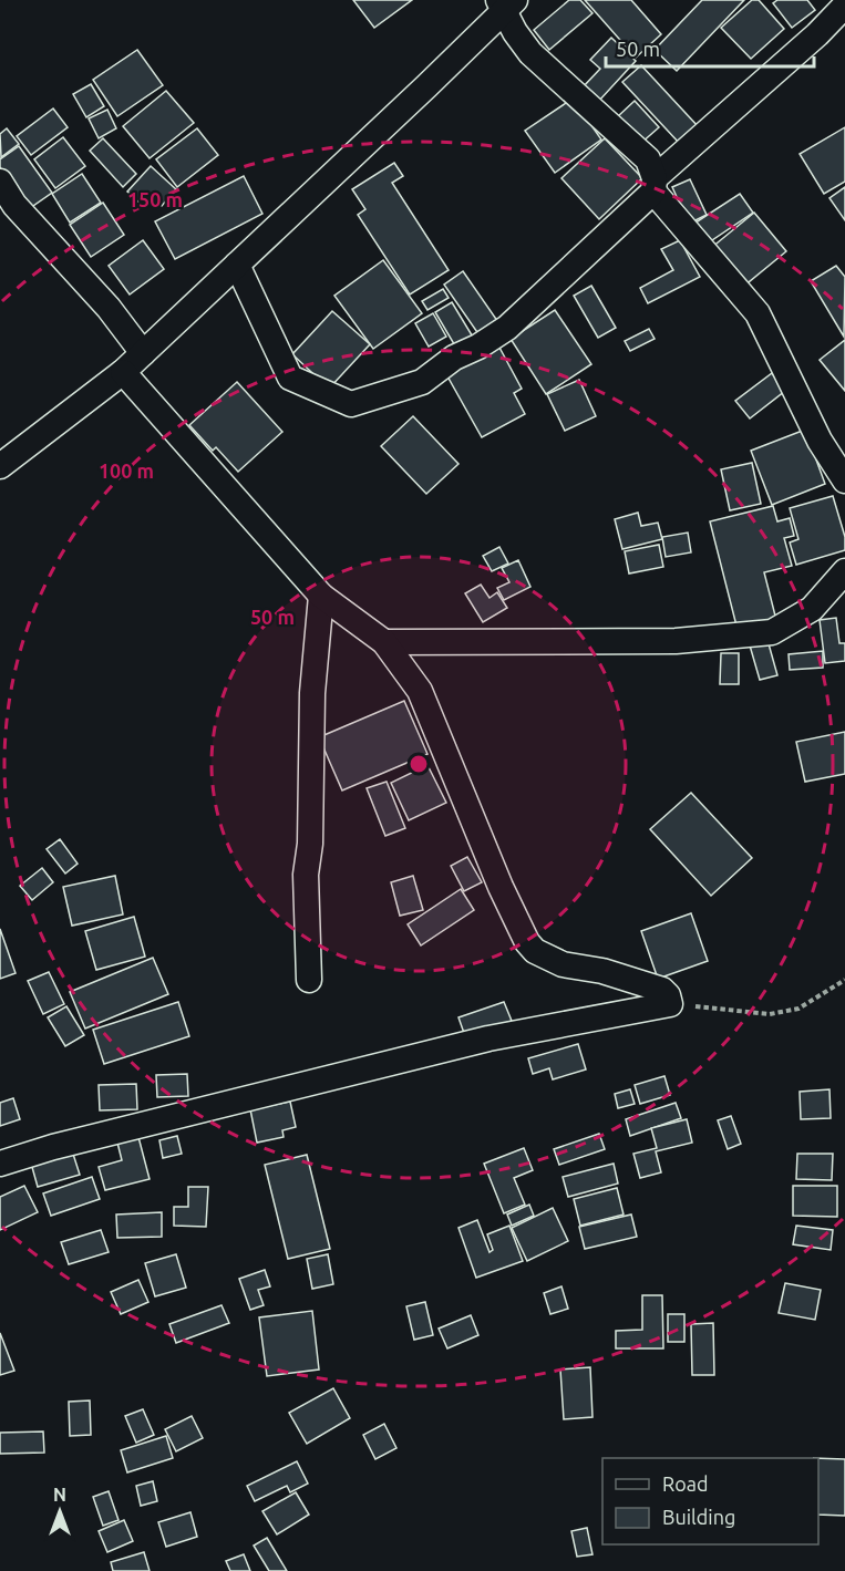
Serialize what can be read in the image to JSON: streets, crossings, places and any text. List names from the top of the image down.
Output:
{
  "legend": ["Road", "Building"],
  "scale_bar": "50 m",
  "north": "top",
  "rings": ["150 m", "100 m", "50 m"]
}
